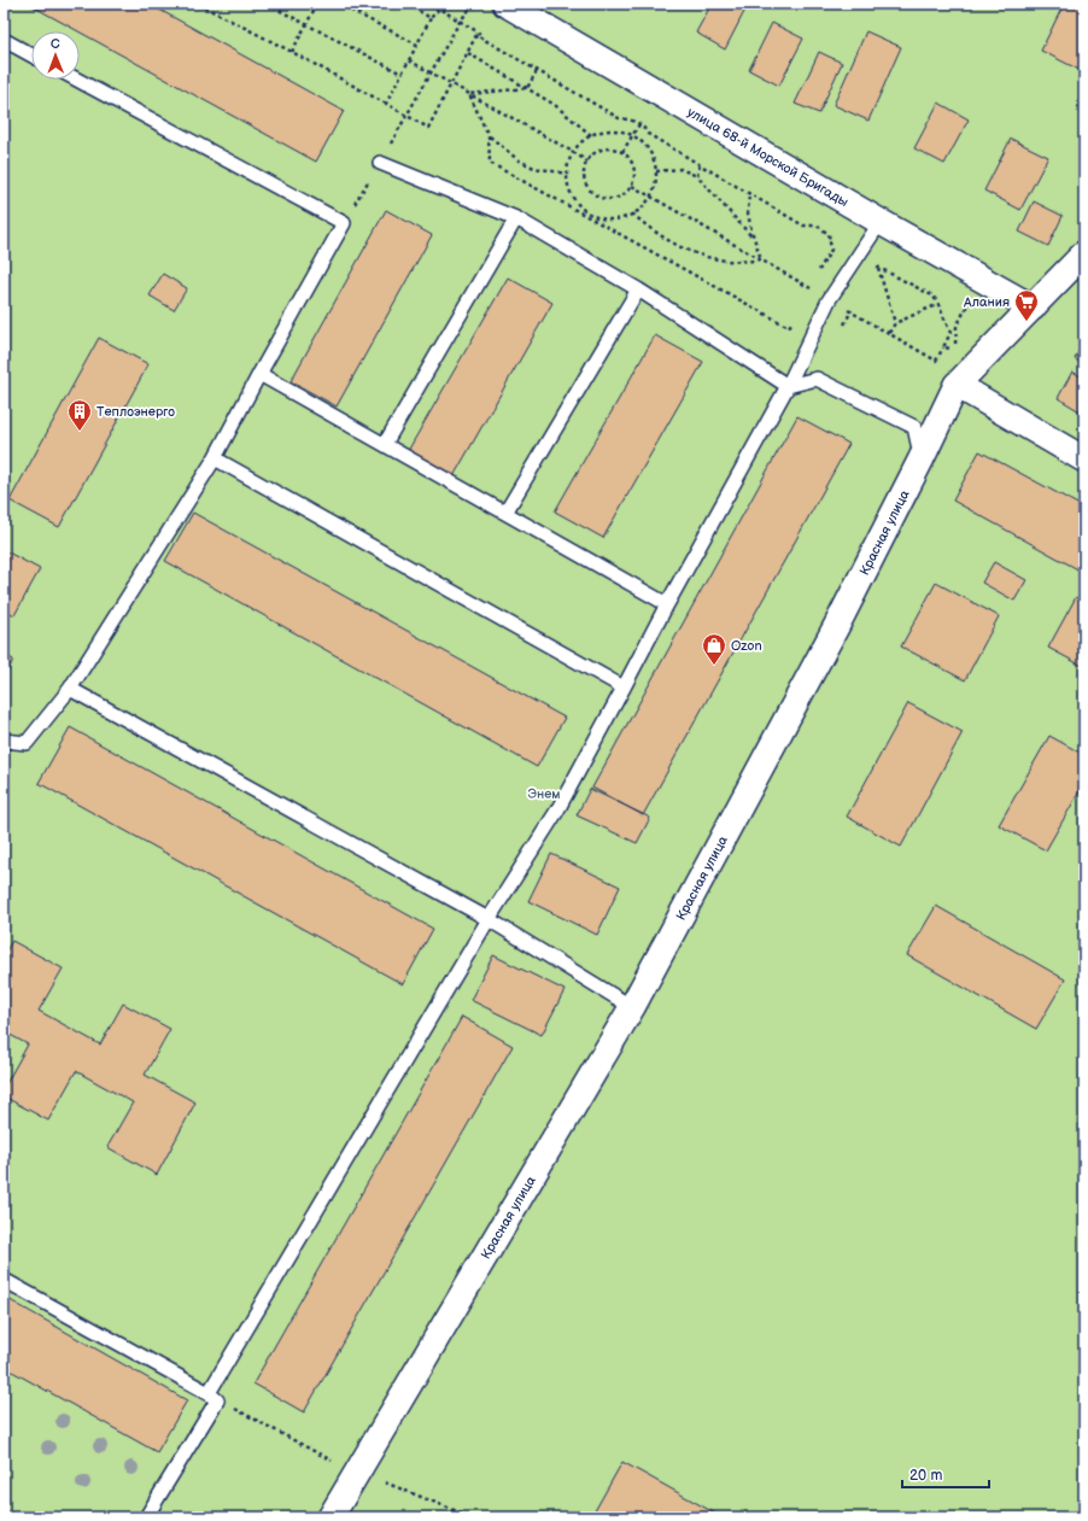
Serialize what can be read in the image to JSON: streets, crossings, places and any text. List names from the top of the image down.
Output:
{
  "streets": {
    "street": ["улица 68-й Морской Бригады", "Красная улица"]
  },
  "crossings": [
    ["улица 68-й Морской Бригады", "Красная улица"]
  ],
  "parks": ["Энем"],
  "places": {
    "supermarket": ["Алания"],
    "building": ["Теплоэнерго"],
    "shop": ["Ozon"]
  },
  "scale_bar": "20 m",
  "north": "top"
}
